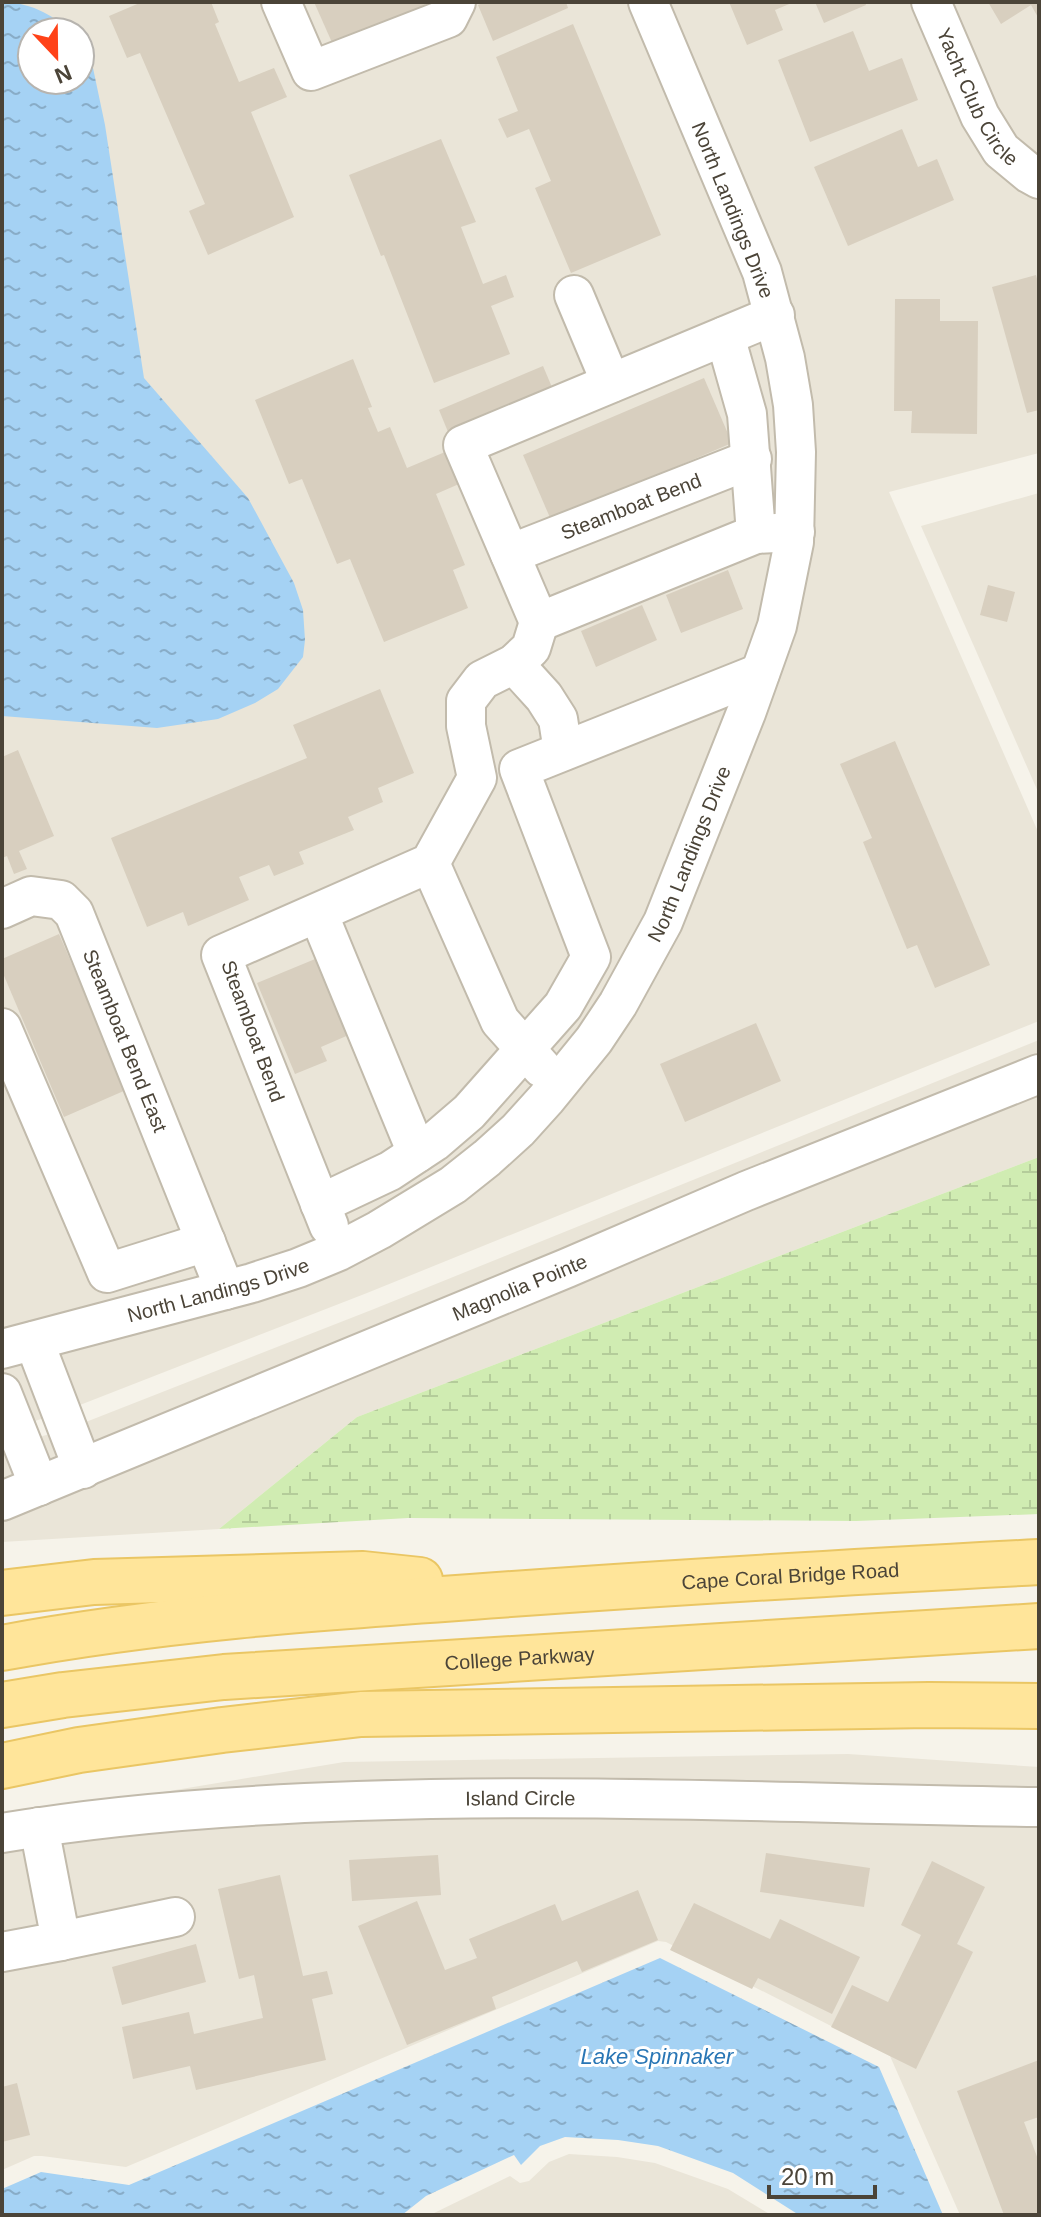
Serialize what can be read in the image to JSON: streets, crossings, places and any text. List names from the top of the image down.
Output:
{
  "streets": {
    "main road": ["Cape Coral Bridge Road", "College Parkway"],
    "street": [
      "Yacht Club Circle",
      "North Landings Drive",
      "Steamboat Bend",
      "Steamboat Bend East",
      "Magnolia Pointe",
      "Island Circle"
    ]
  },
  "crossings": [
    ["North Landings Drive", "Steamboat Bend"],
    ["North Landings Drive", "Steamboat Bend East"]
  ],
  "water": ["Lake Spinnaker"],
  "scale_bar": "20 m",
  "north": "bottom"
}
